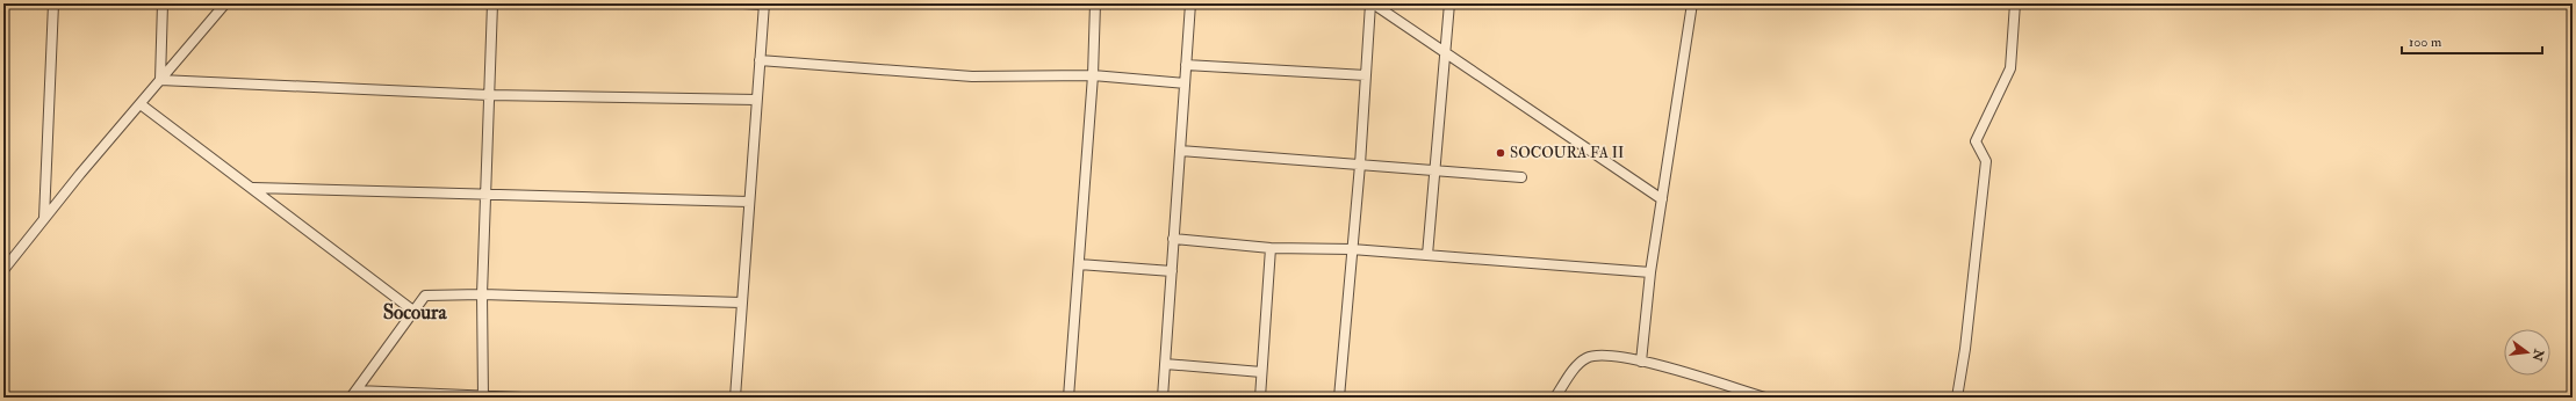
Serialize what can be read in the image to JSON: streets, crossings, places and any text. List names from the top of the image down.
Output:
{
  "districts": ["Socoura"],
  "places": ["SOCOURA FA II"],
  "scale_bar": "100 m",
  "north": "right"
}
